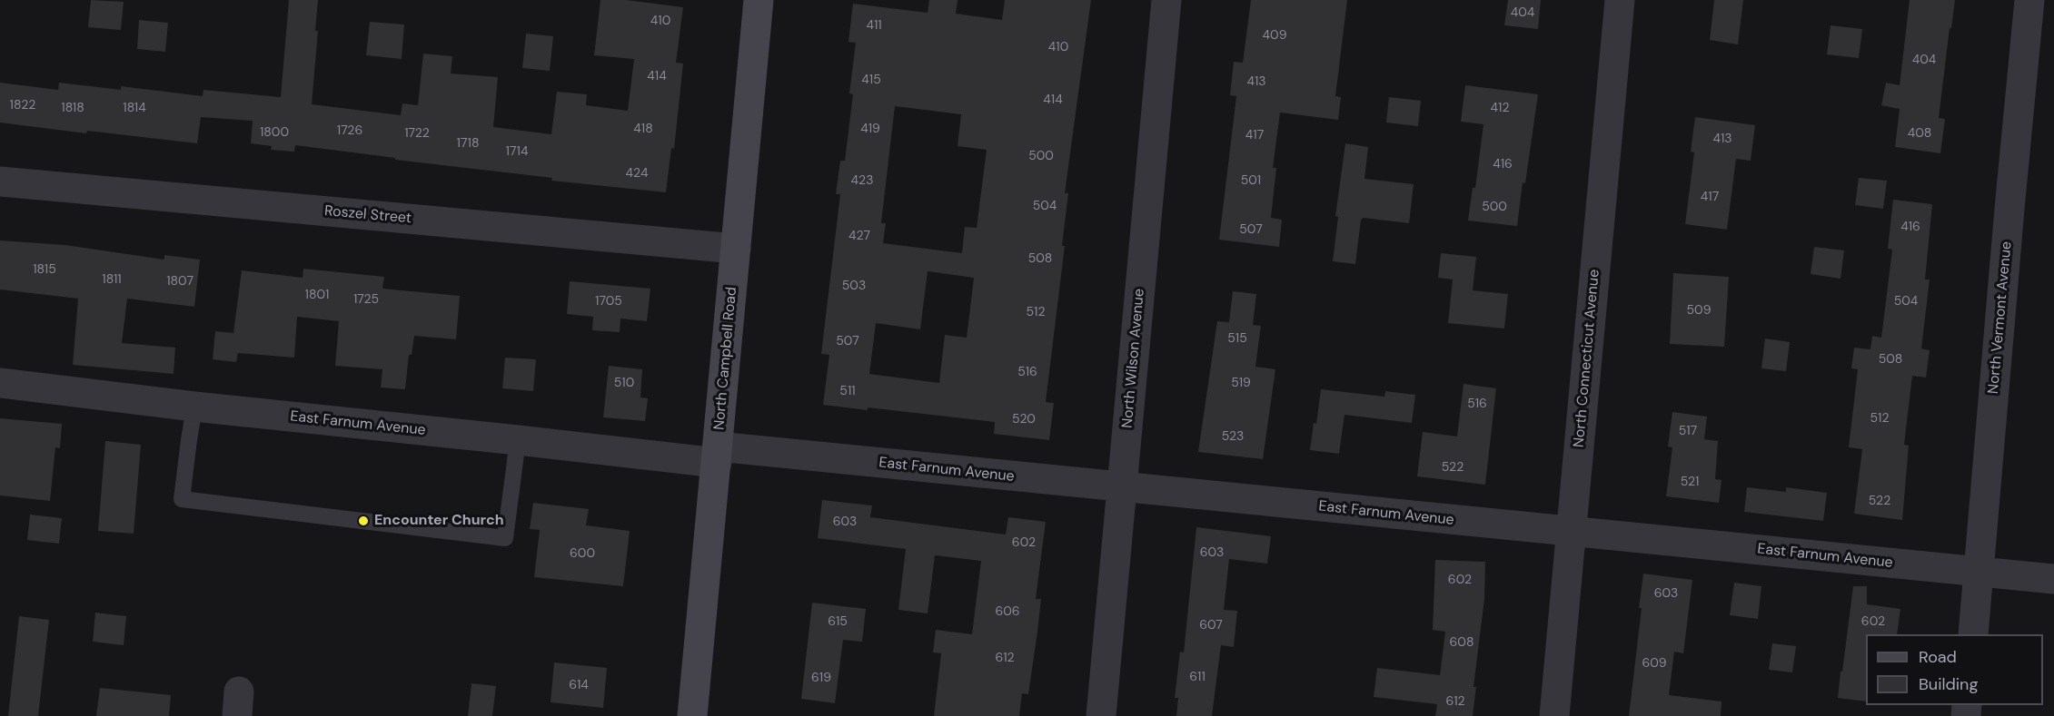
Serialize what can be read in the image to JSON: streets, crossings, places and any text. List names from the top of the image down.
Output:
{
  "streets": {
    "street": [
      "Roszel Street",
      "North Vermont Avenue",
      "North Campbell Road",
      "North Wilson Avenue",
      "North Connecticut Avenue",
      "East Farnum Avenue"
    ]
  },
  "crossings": [
    ["Roszel Street", "North Campbell Road"],
    ["North Vermont Avenue", "East Farnum Avenue"],
    ["North Campbell Road", "East Farnum Avenue"],
    ["North Wilson Avenue", "East Farnum Avenue"],
    ["North Connecticut Avenue", "East Farnum Avenue"]
  ],
  "places": ["Encounter Church"],
  "house_numbers": [
    "404",
    "410",
    "411",
    "409",
    "410",
    "404",
    "414",
    "415",
    "413",
    "414",
    "1822",
    "1818",
    "1814",
    "412",
    "418",
    "419",
    "1726",
    "1800",
    "1722",
    "408",
    "417",
    "413",
    "1718",
    "1714",
    "500",
    "416",
    "424",
    "423",
    "501",
    "417",
    "504",
    "500",
    "416",
    "507",
    "427",
    "508",
    "1815",
    "1811",
    "1807",
    "503",
    "1801",
    "1725",
    "1705",
    "504",
    "509",
    "512",
    "515",
    "507",
    "508",
    "516",
    "510",
    "519",
    "511",
    "516",
    "512",
    "520",
    "517",
    "523",
    "522",
    "521",
    "522",
    "603",
    "602",
    "603",
    "600",
    "602",
    "603",
    "606",
    "615",
    "602",
    "607",
    "608",
    "612",
    "609",
    "611",
    "619",
    "614",
    "612"
  ],
  "legend": ["Road", "Building"]
}
